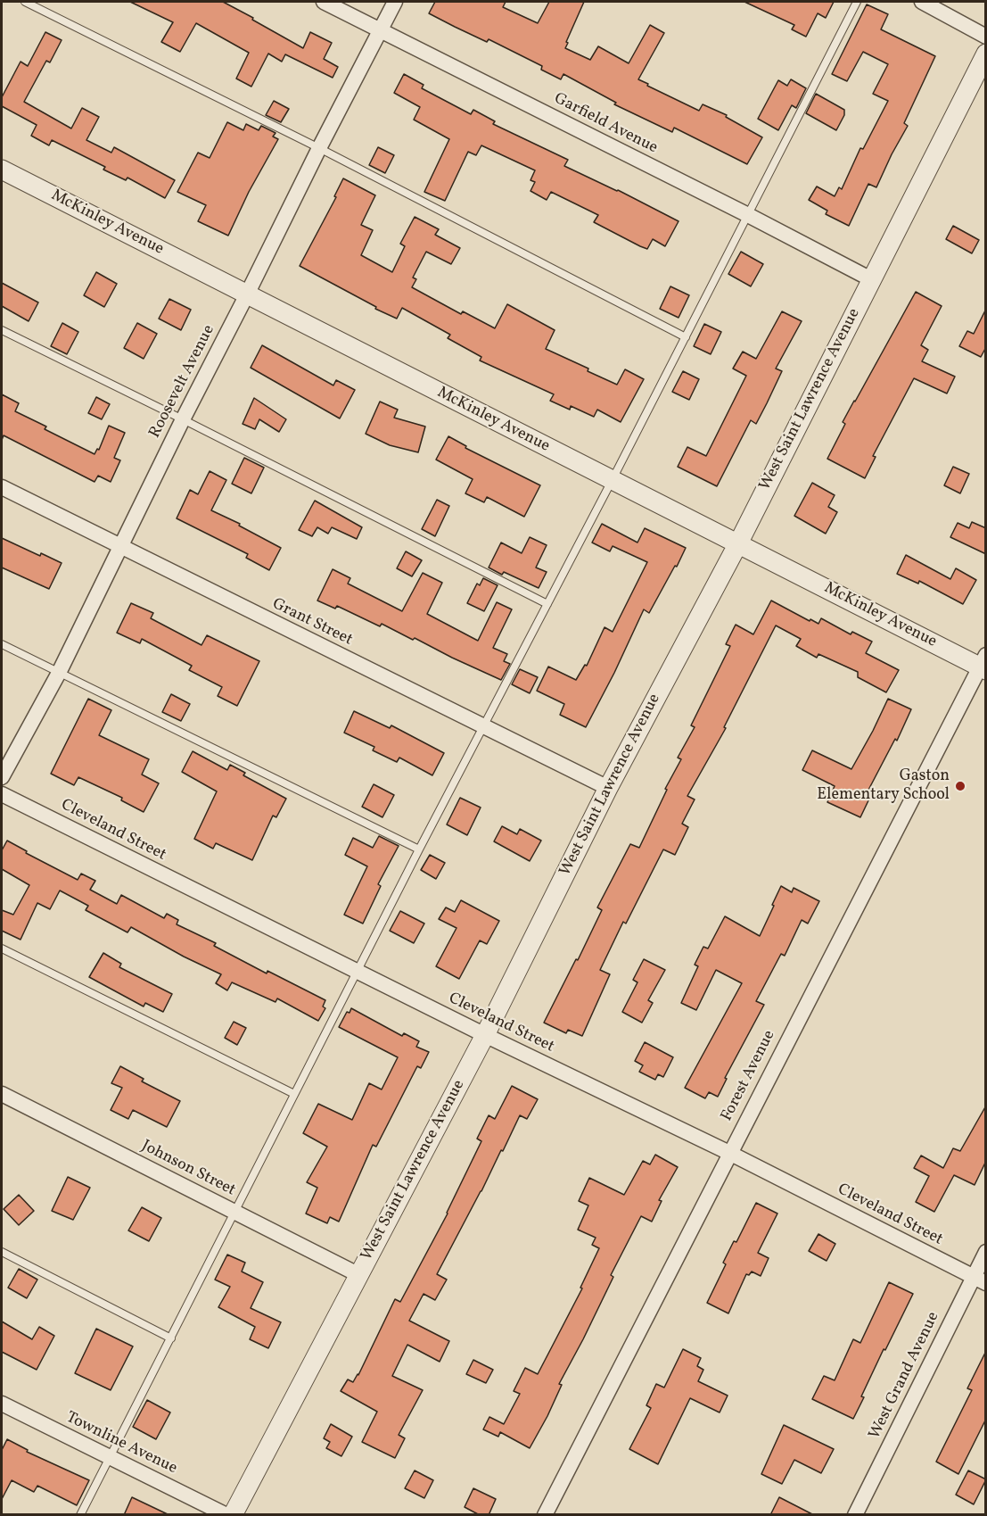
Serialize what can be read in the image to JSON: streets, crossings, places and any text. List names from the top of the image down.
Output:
{
  "streets": {
    "street": [
      "Garfield Avenue",
      "McKinley Avenue",
      "Roosevelt Avenue",
      "West Saint Lawrence Avenue",
      "Grant Street",
      "Cleveland Street",
      "Forest Avenue",
      "Johnson Street",
      "West Grand Avenue",
      "Townline Avenue"
    ]
  },
  "crossings": [
    ["Garfield Avenue", "Roosevelt Avenue"],
    ["Garfield Avenue", "West Saint Lawrence Avenue"],
    ["McKinley Avenue", "Roosevelt Avenue"],
    ["McKinley Avenue", "West Saint Lawrence Avenue"],
    ["McKinley Avenue", "Forest Avenue"],
    ["Roosevelt Avenue", "Grant Street"],
    ["West Saint Lawrence Avenue", "Grant Street"],
    ["West Saint Lawrence Avenue", "Cleveland Street"],
    ["West Saint Lawrence Avenue", "Johnson Street"],
    ["Cleveland Street", "Forest Avenue"],
    ["Cleveland Street", "West Grand Avenue"]
  ],
  "places": ["Gaston Elementary School"]
}
